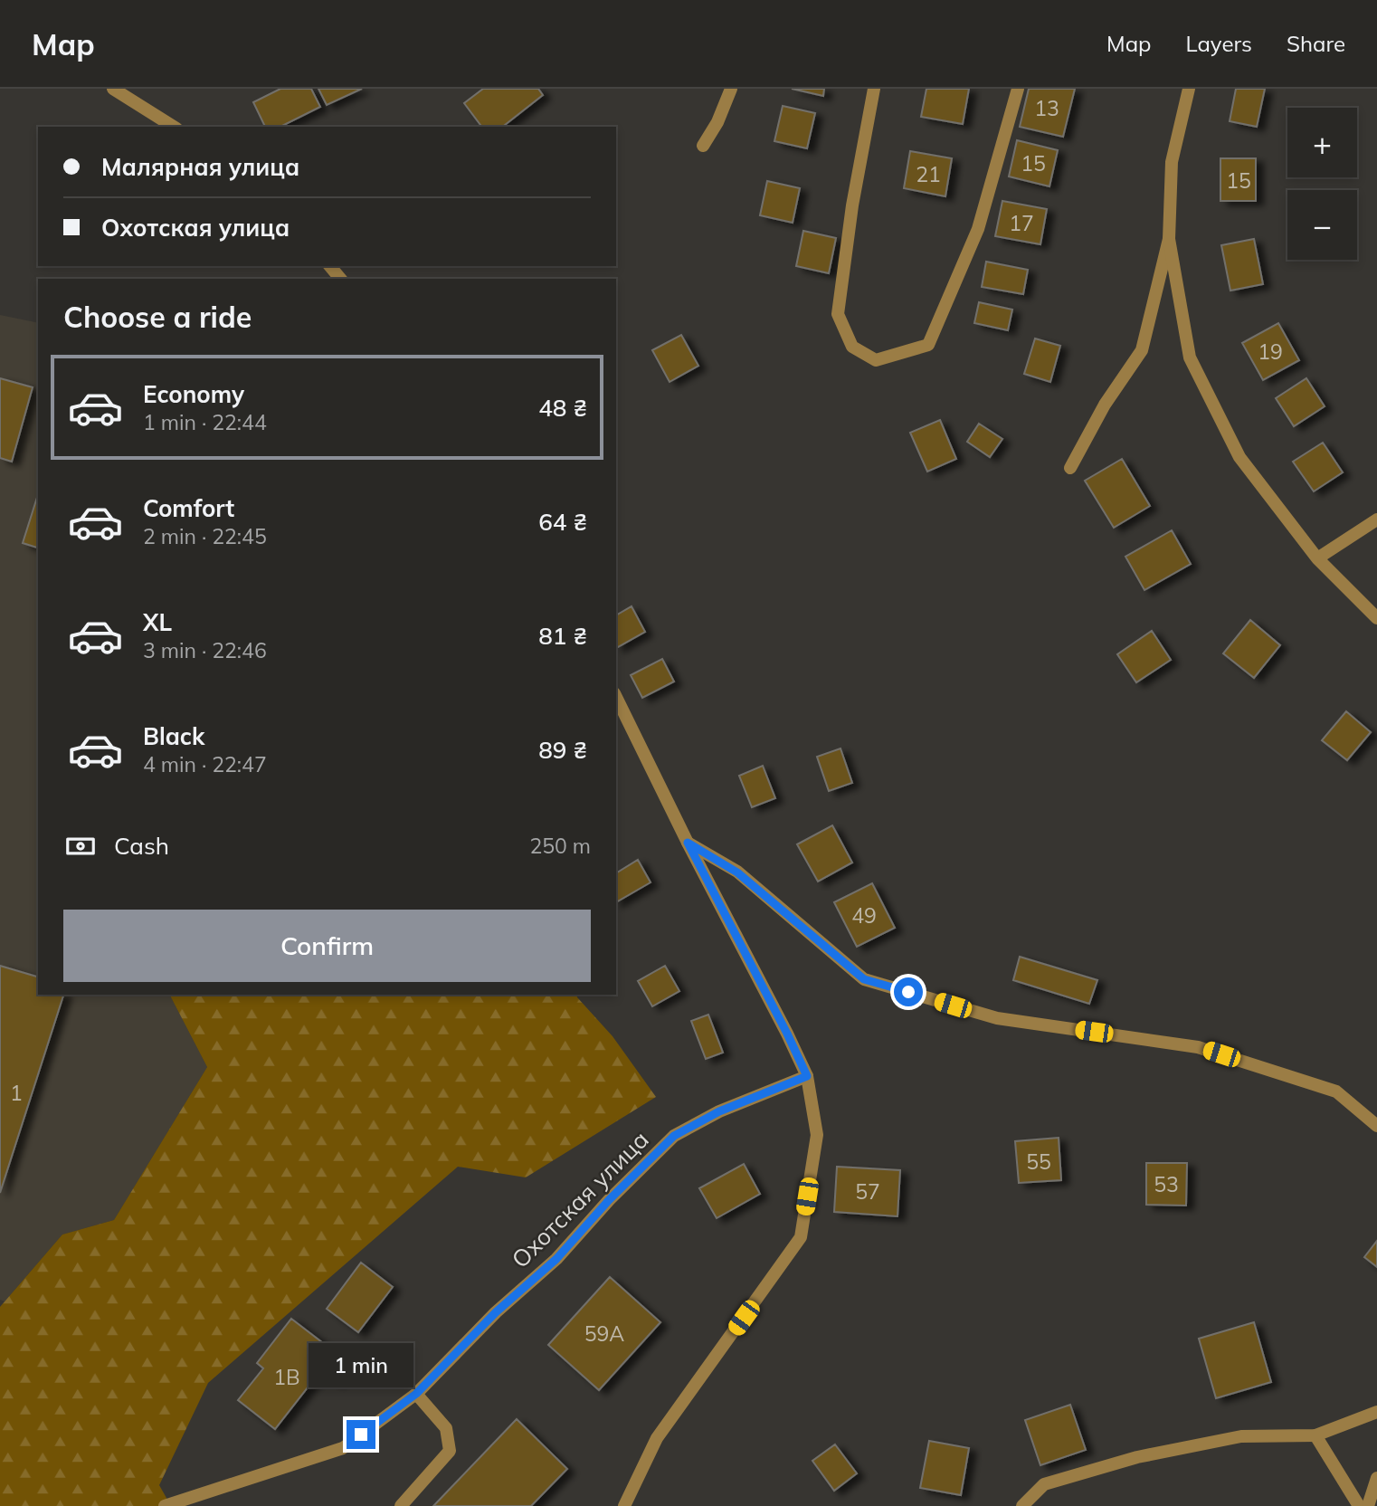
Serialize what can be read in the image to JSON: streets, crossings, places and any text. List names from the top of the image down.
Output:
{
  "streets": {
    "street": ["Охотская улица"]
  },
  "house_numbers": [
    "13",
    "15",
    "21",
    "15",
    "17",
    "19",
    "49",
    "1",
    "55",
    "53",
    "57",
    "59А",
    "1В"
  ],
  "page": {
    "header": "Map",
    "nav": ["Map", "Layers", "Share"],
    "map_buttons": ["+", "−"],
    "banner": ["Малярная улица", "Охотская улица"],
    "heading": "Choose a ride",
    "list": [
      {
        "name": "Economy",
        "note": "1 min · 22:44",
        "value": "48 ₴"
      },
      {
        "name": "Comfort",
        "note": "2 min · 22:45",
        "value": "64 ₴"
      },
      {
        "name": "XL",
        "note": "3 min · 22:46",
        "value": "81 ₴"
      },
      {
        "name": "Black",
        "note": "4 min · 22:47",
        "value": "89 ₴"
      }
    ],
    "pay": ["Cash", "250 m"],
    "buttons": "Confirm",
    "bubble": "1 min"
  }
}
